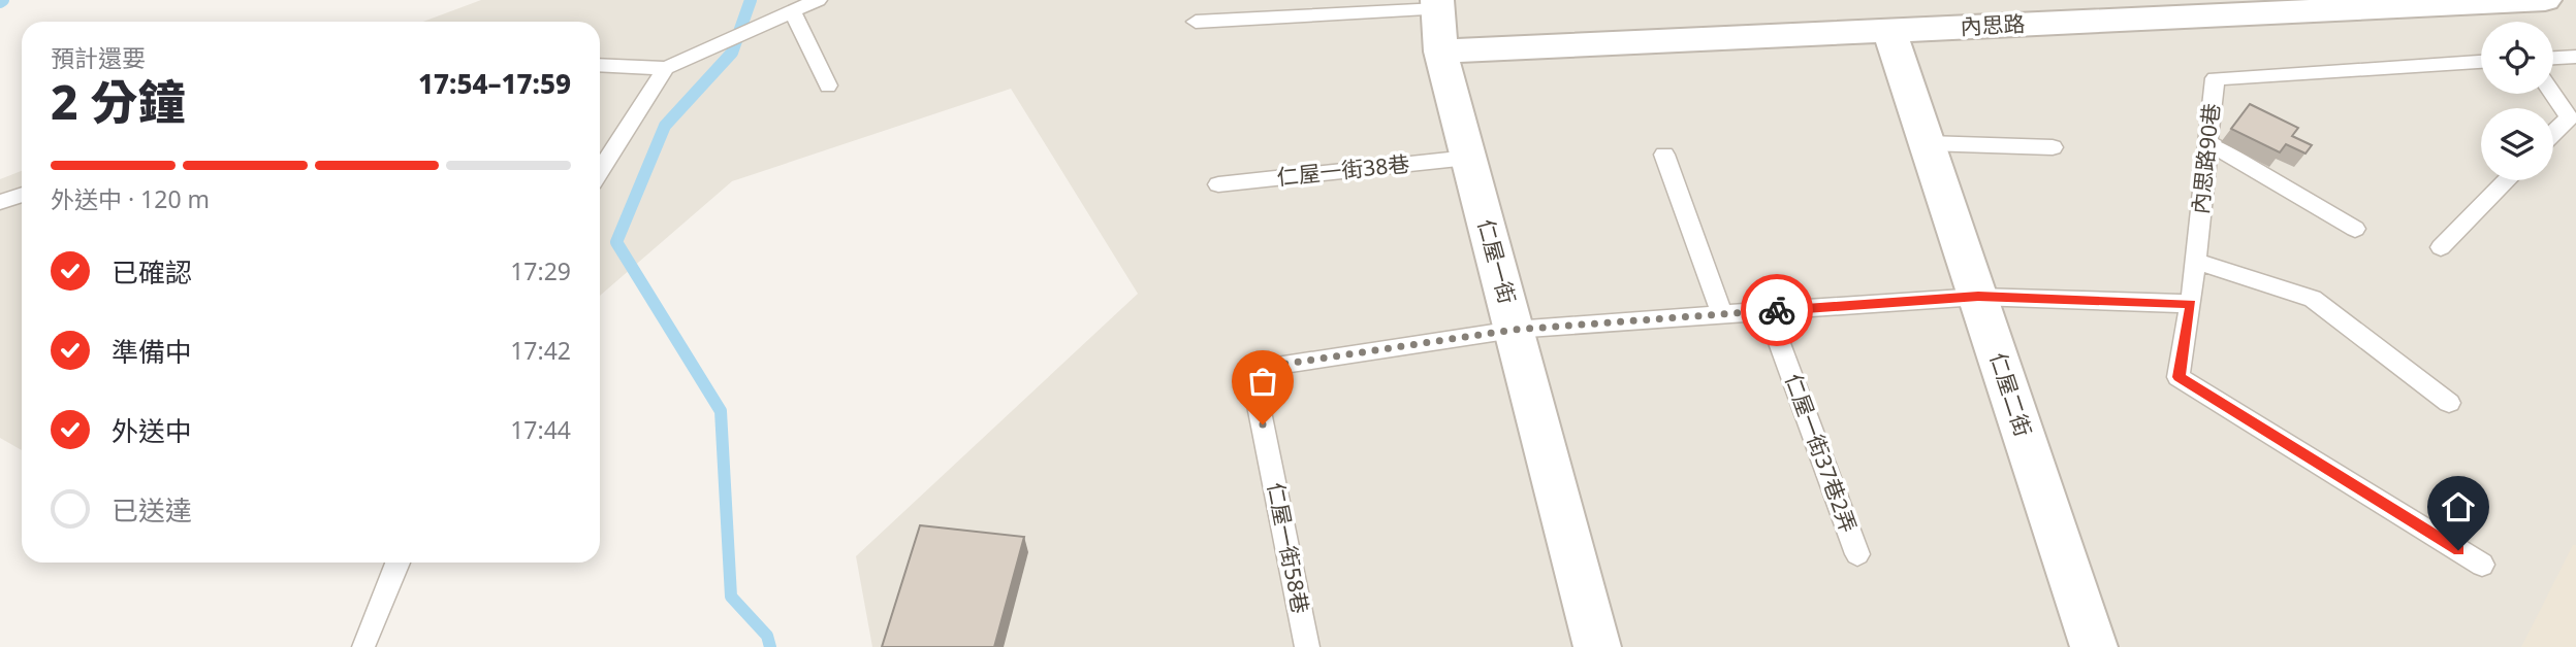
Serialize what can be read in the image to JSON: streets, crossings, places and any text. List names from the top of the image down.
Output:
{
  "streets": {
    "street": ["內思路", "仁屋一街", "仁屋二街"],
    "lane": [
      "內思路90巷",
      "仁屋一街38巷",
      "仁屋一街37巷2弄",
      "仁屋一街58巷"
    ]
  },
  "crossings": [
    ["內思路", "仁屋一街"],
    ["內思路", "仁屋二街"],
    ["仁屋一街38巷", "仁屋一街"],
    ["仁屋一街", "仁屋一街58巷"]
  ],
  "page": {
    "heading": ["2 分鐘", "預計還要", "17:54–17:59"],
    "bar": "外送中 · 120 m",
    "list": [
      ["已確認", "17:29"],
      ["準備中", "17:42"],
      ["外送中", "17:44"],
      "已送達"
    ]
  }
}
